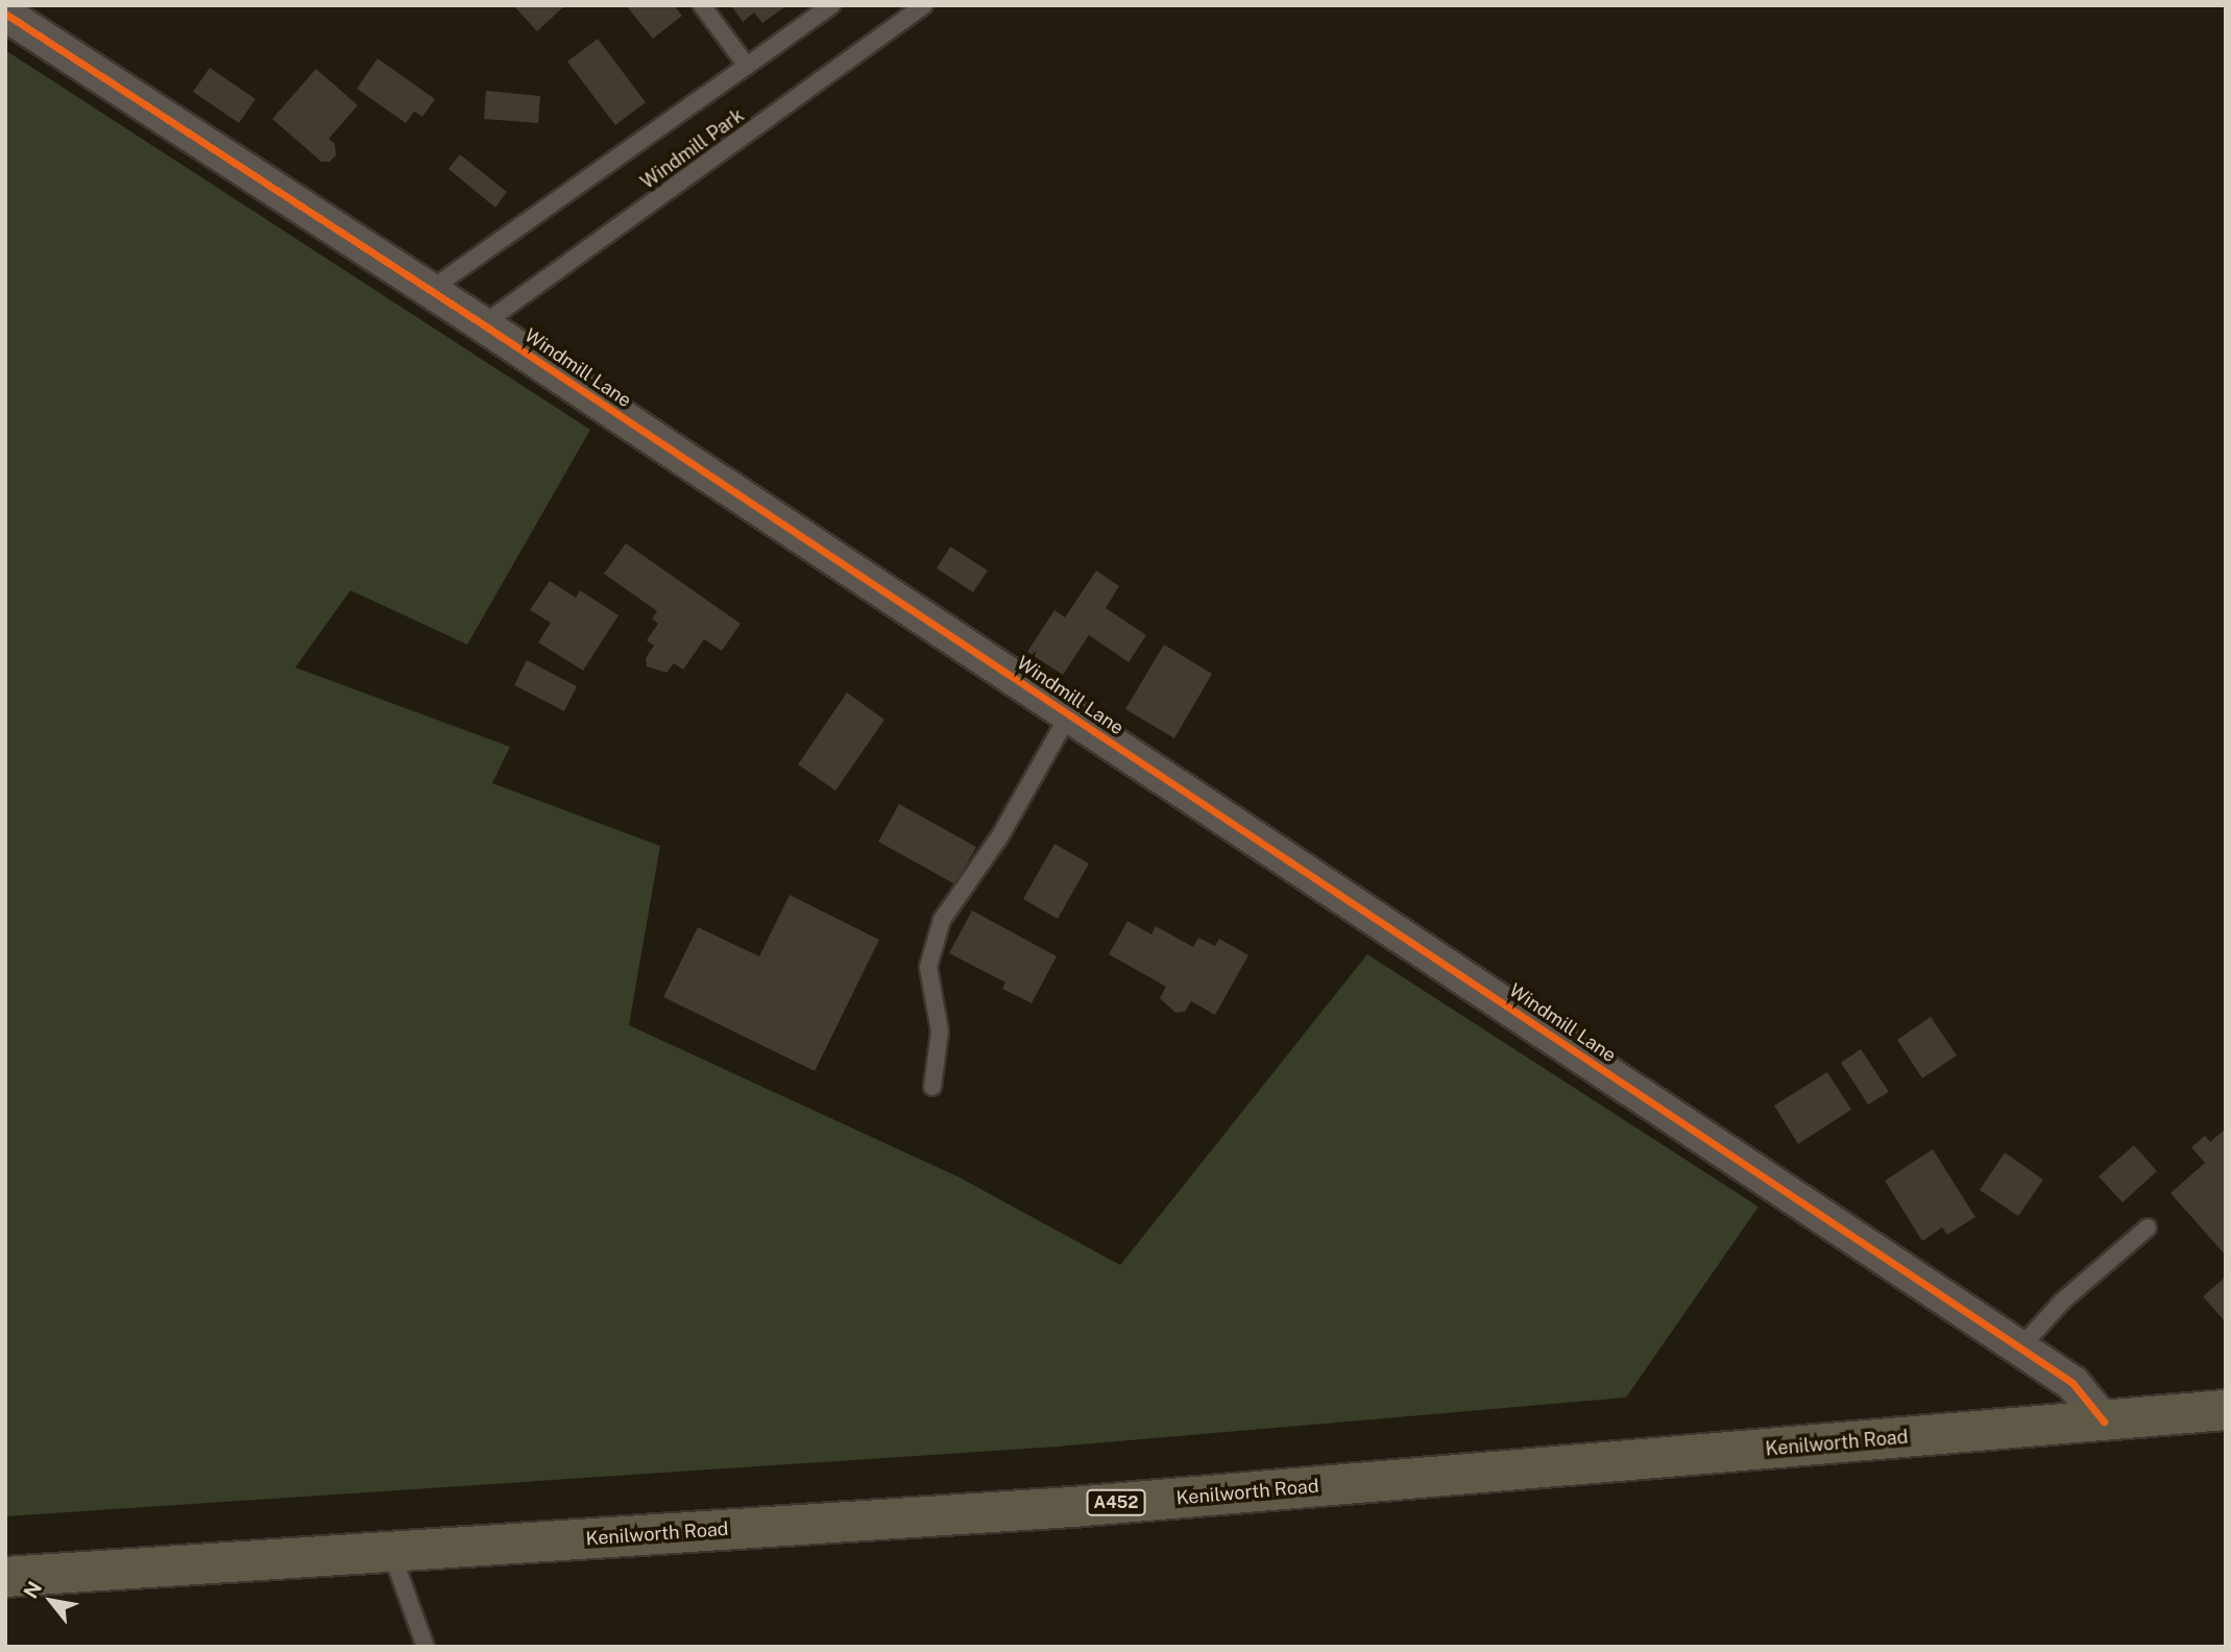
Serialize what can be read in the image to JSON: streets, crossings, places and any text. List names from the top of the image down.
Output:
{
  "streets": {
    "highway": ["Kenilworth Road", "A452"],
    "street": ["Windmill Lane"],
    "lane": ["Windmill Park"]
  },
  "crossings": [
    ["Windmill Park", "Windmill Lane"],
    ["Windmill Lane", "Kenilworth Road"]
  ],
  "north": "top left"
}
